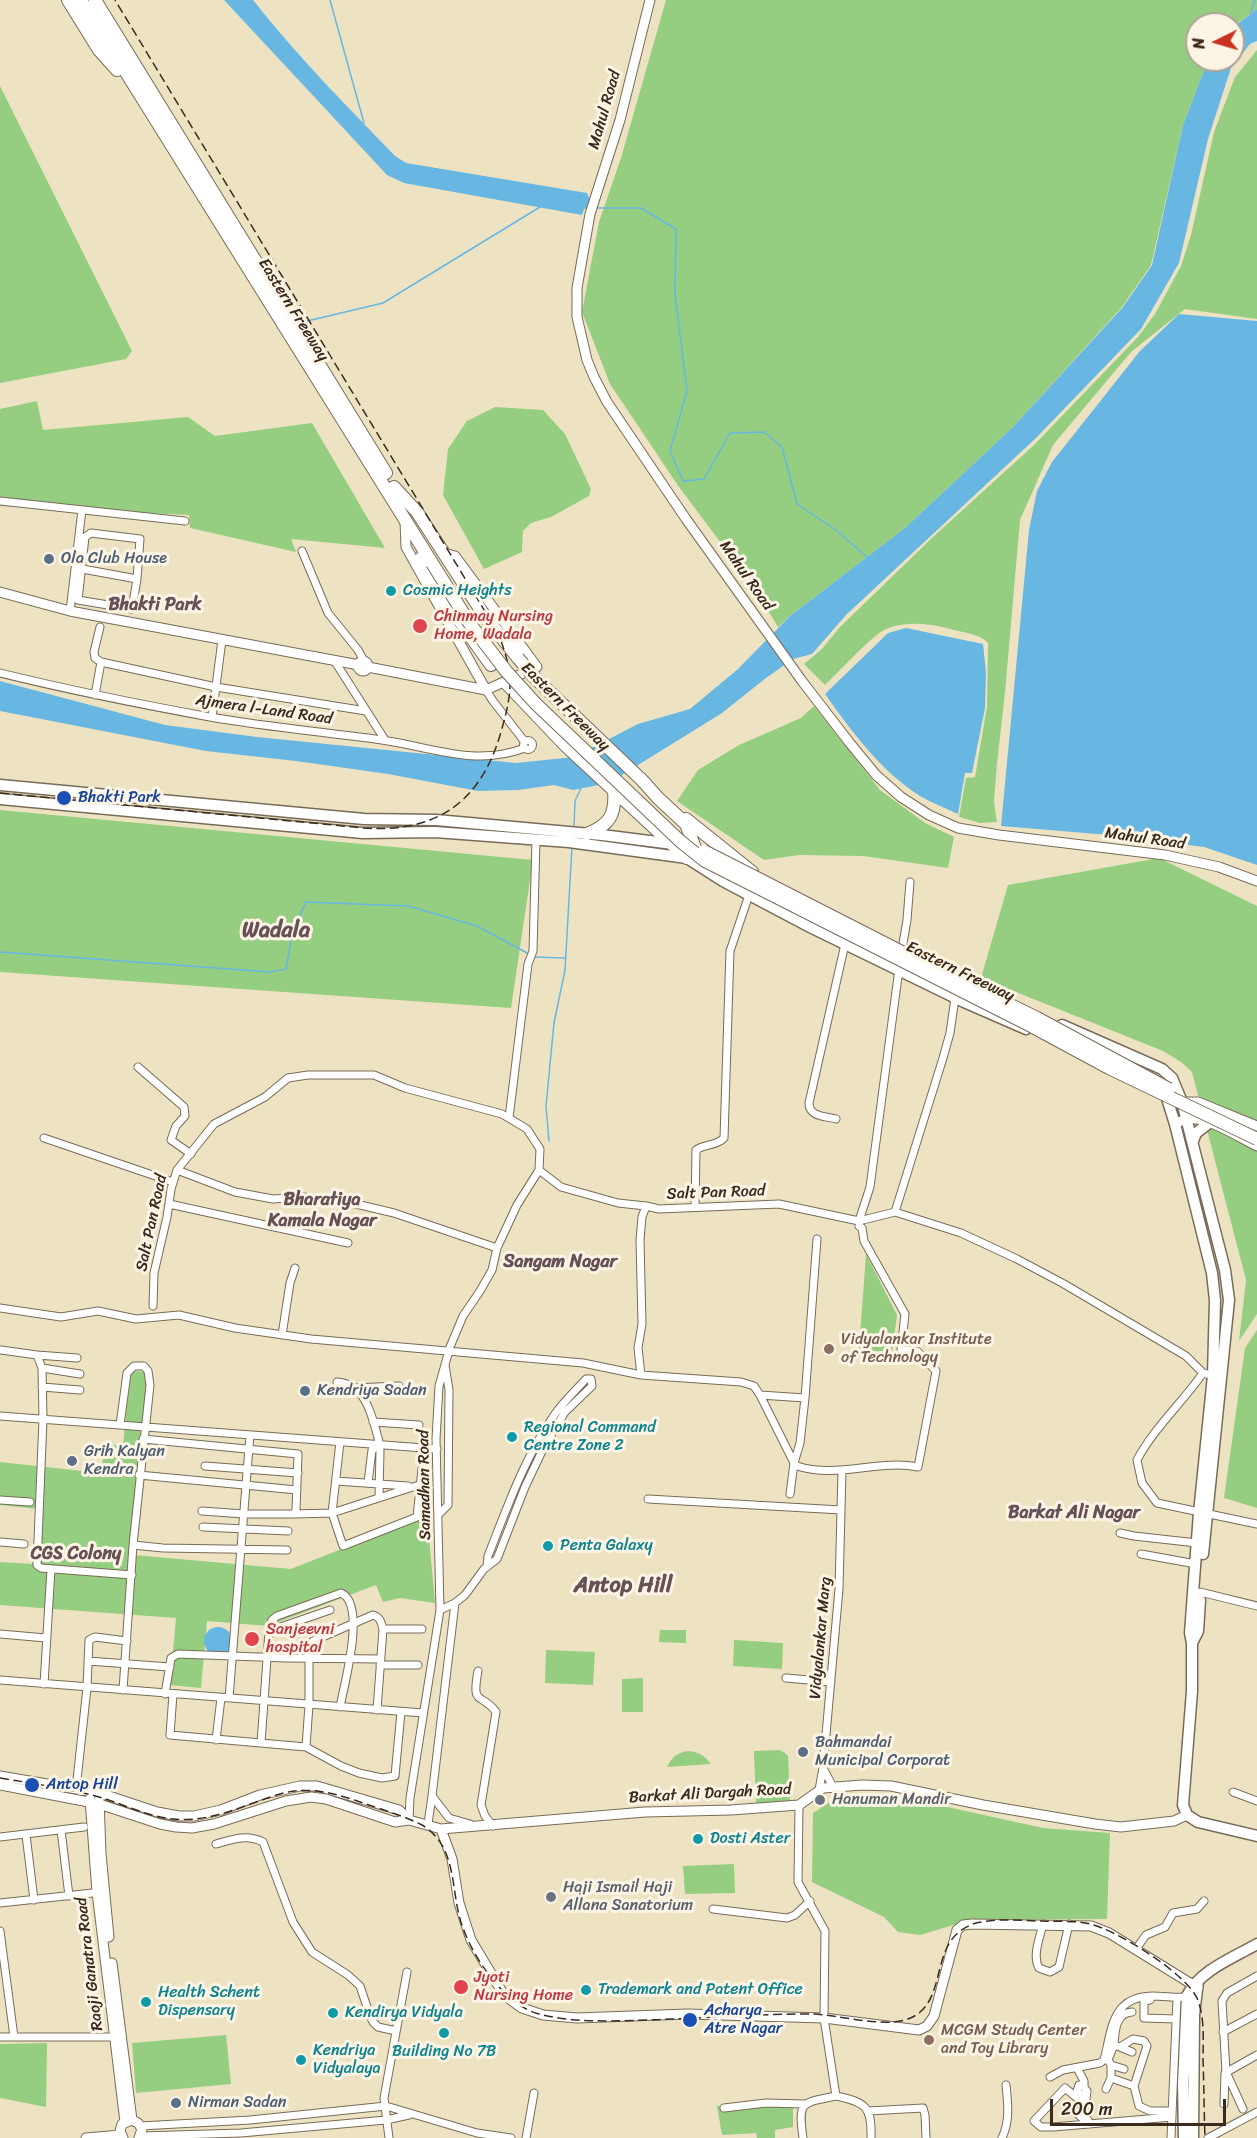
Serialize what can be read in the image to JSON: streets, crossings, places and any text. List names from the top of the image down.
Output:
{
  "streets": {
    "highway": ["Eastern Freeway"],
    "street": [
      "Mahul Road",
      "Ajmera l-Land Road",
      "Salt Pan Road",
      "Samadhan Road",
      "Vidyalankar Marg",
      "Barkat Ali Dargah Road",
      "Raoji Ganatra Road"
    ]
  },
  "crossings": [
    ["Salt Pan Road", "Samadhan Road"],
    ["Vidyalankar Marg", "Barkat Ali Dargah Road"]
  ],
  "districts": [
    "Bhakti Park",
    "Wadala",
    "Bharatiya Kamala Nagar",
    "Sangam Nagar",
    "Barkat Ali Nagar",
    "CGS Colony",
    "Antop Hill"
  ],
  "places": [
    "Ola Club House",
    "Cosmic Heights",
    "Chinmay Nursing Home, Wadala",
    "Bhakti Park",
    "Vidyalankar Institute of Technology",
    "Kendriya Sadan",
    "Regional Command Centre Zone 2",
    "Grih Kalyan Kendra",
    "Penta Galaxy",
    "Sanjeevni hospital",
    "Bahmandai Municipal Corporat",
    "Antop Hill",
    "Hanuman Mandir",
    "Dosti Aster",
    "Haji Ismail Haji Allana Sanatorium",
    "Jyoti Nursing Home",
    "Trademark and Patent Office",
    "Health Schent Dispensary",
    "Kendirya Vidyala",
    "Acharya Atre Nagar",
    "Building No 7B",
    "MCGM Study Center and Toy Library",
    "Kendriya Vidyalaya",
    "Nirman Sadan"
  ],
  "scale_bar": "200 m",
  "north": "left"
}
